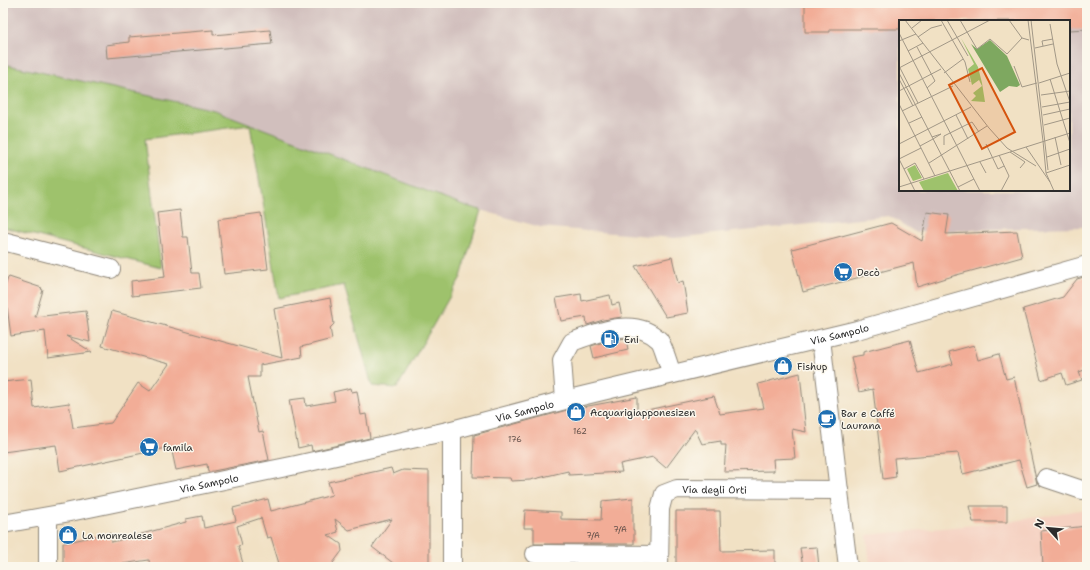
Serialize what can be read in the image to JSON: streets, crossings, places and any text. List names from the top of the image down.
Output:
{
  "streets": {
    "street": ["Via Sampolo", "Via degli Orti"]
  },
  "places": {
    "supermarket": ["Decò", "famila"],
    "fuel station": ["Eni"],
    "shop": ["Fishup", "Acquarigiapponesizen", "La monrealese"],
    "cafe": ["Bar e Caffé Laurana"]
  },
  "house_numbers": [
    "162",
    "176",
    "7/A",
    "7/A"
  ],
  "north": "top left"
}
